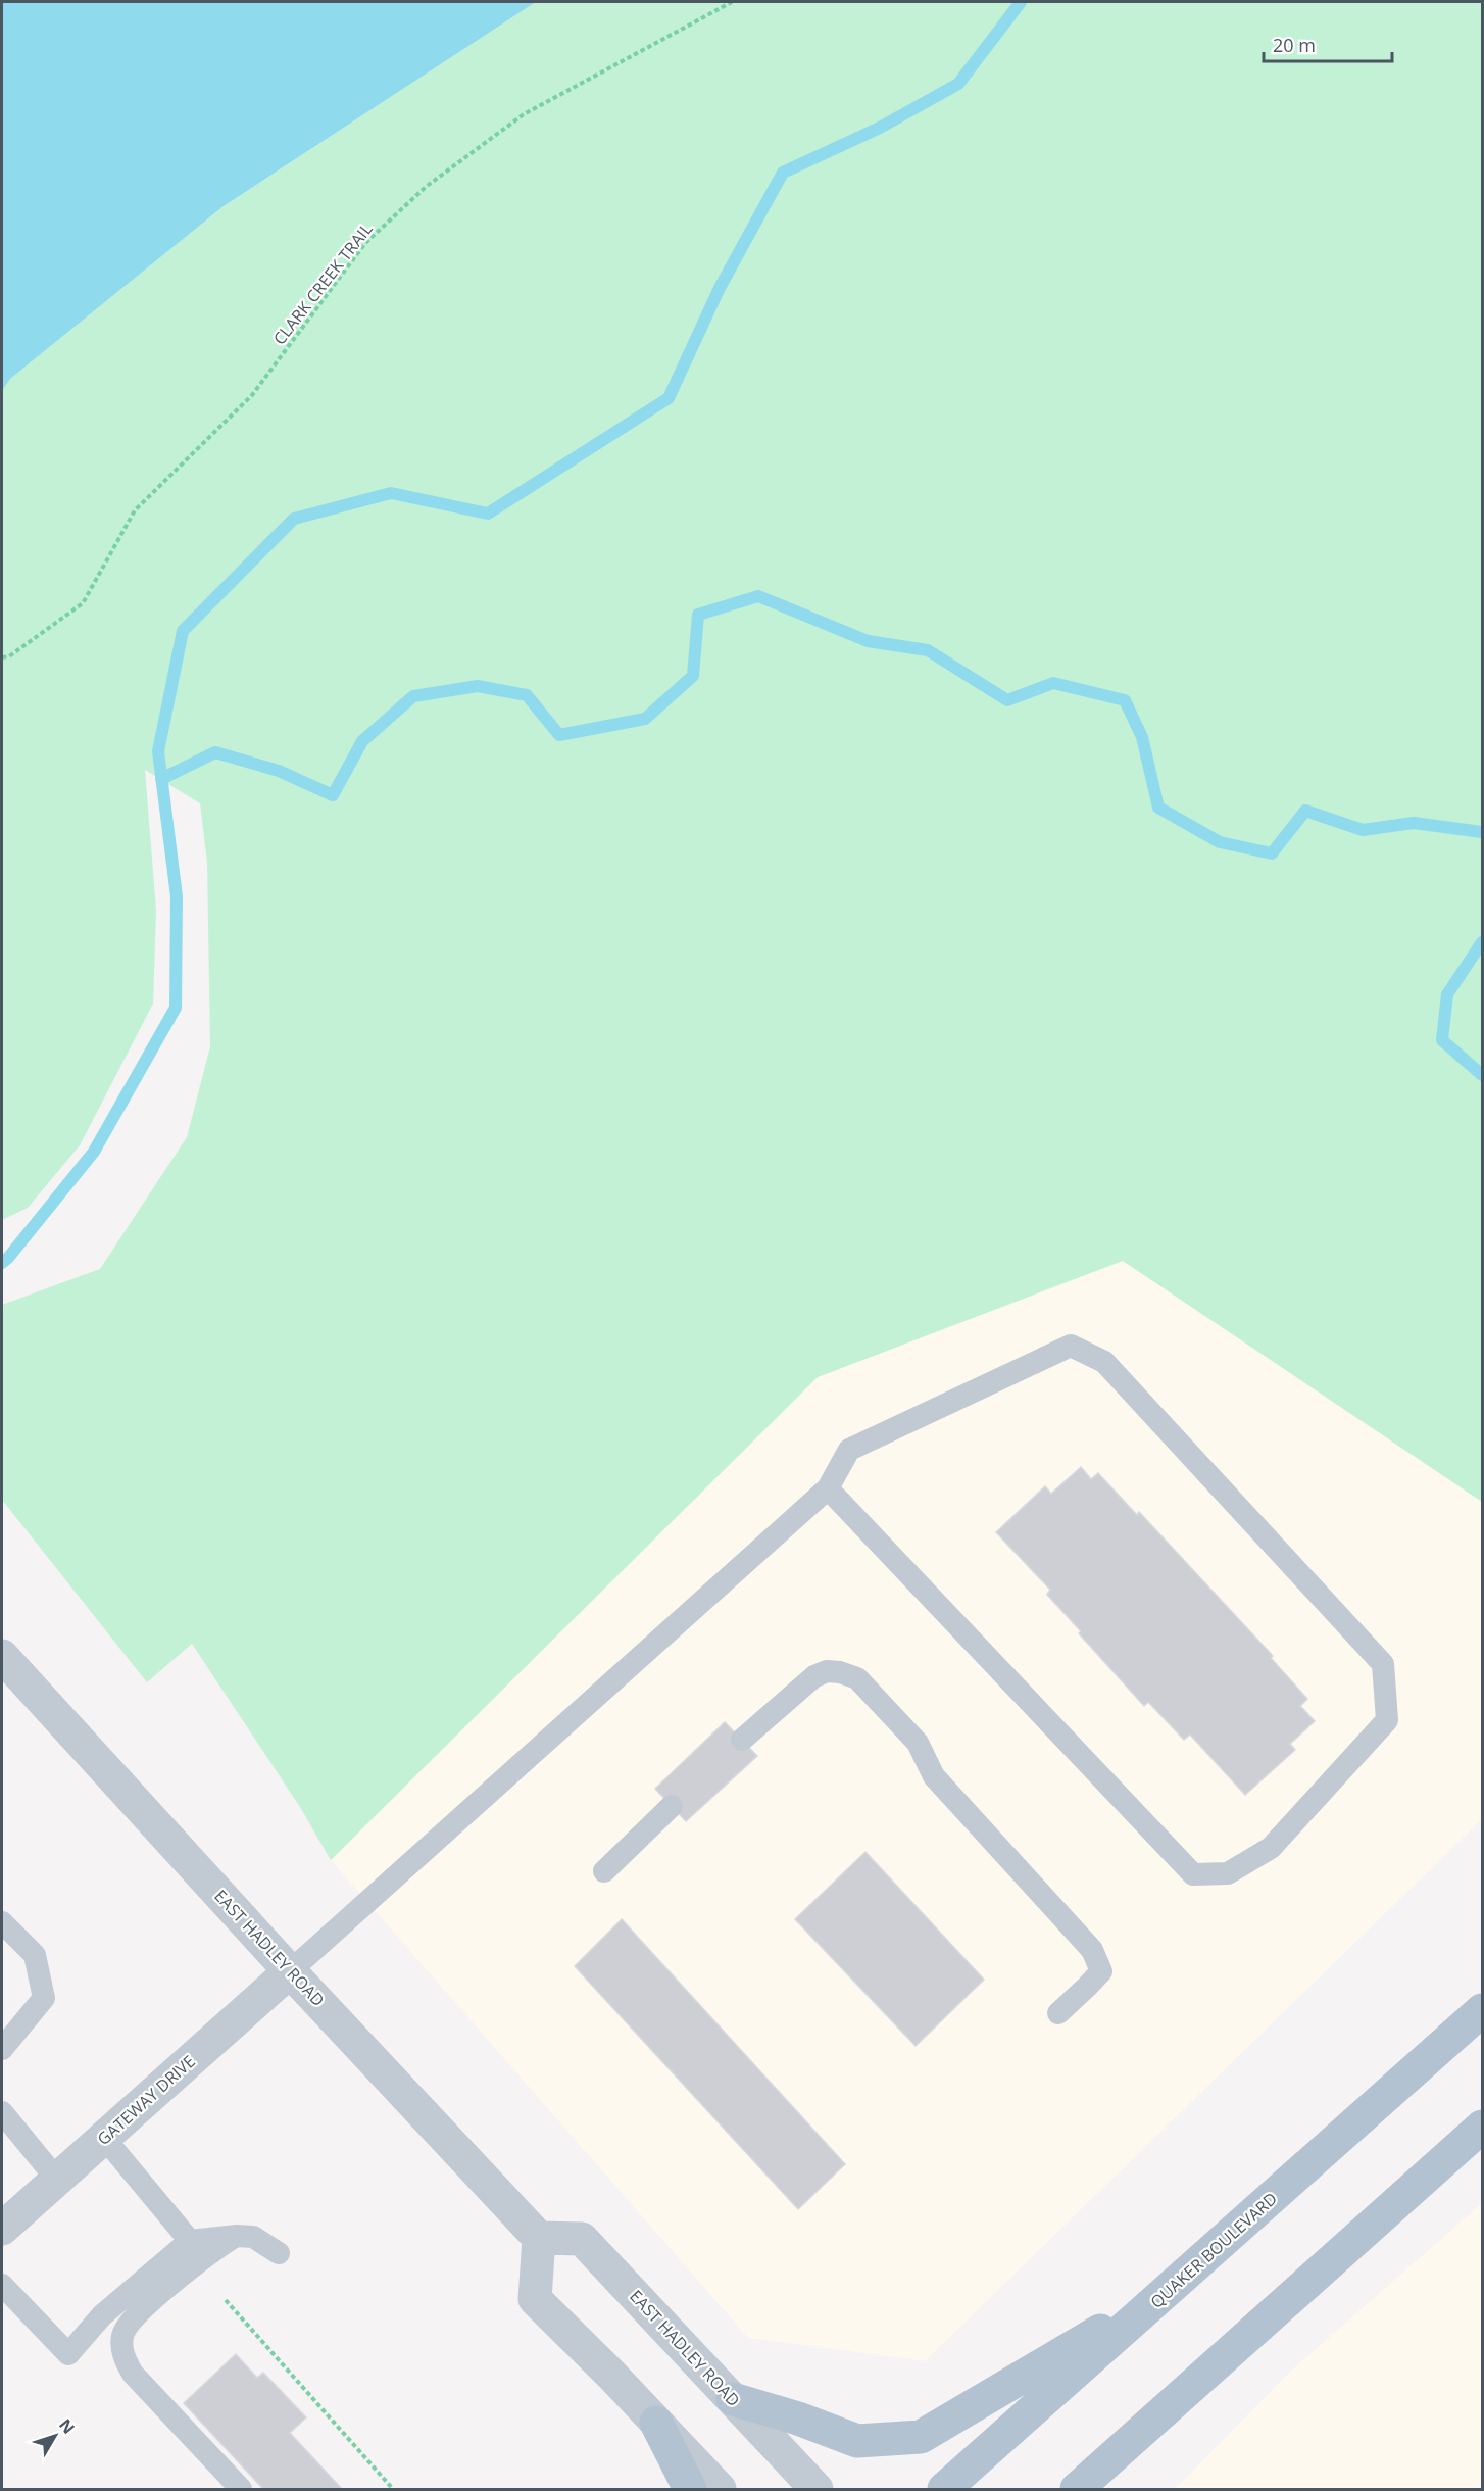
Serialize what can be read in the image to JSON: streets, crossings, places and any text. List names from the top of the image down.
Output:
{
  "streets": {
    "main road": ["QUAKER BOULEVARD"],
    "street": ["EAST HADLEY ROAD", "GATEWAY DRIVE"],
    "path": ["CLARK CREEK TRAIL"]
  },
  "crossings": [
    ["EAST HADLEY ROAD", "GATEWAY DRIVE"]
  ],
  "scale_bar": "20 m",
  "north": "top right"
}
